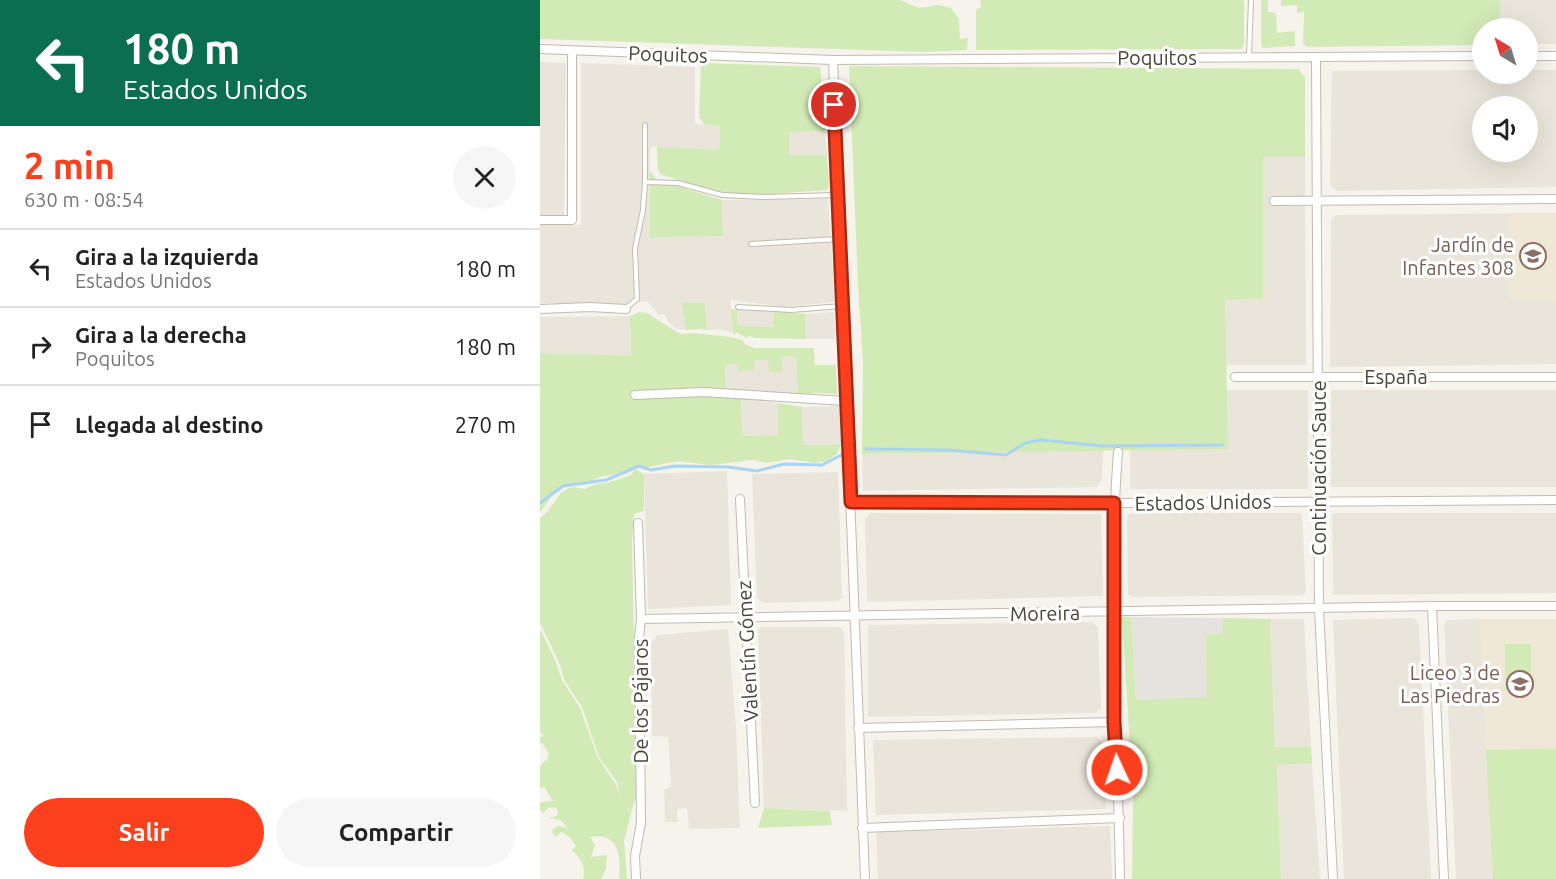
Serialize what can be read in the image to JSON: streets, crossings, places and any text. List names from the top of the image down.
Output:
{
  "streets": {
    "street": [
      "Poquitos",
      "España",
      "Continuación Sauce",
      "Estados Unidos",
      "Moreira",
      "Valentín Gómez",
      "De los Pájaros"
    ]
  },
  "crossings": [
    ["Poquitos", "Continuación Sauce"],
    ["España", "Continuación Sauce"],
    ["Continuación Sauce", "Estados Unidos"],
    ["Continuación Sauce", "Moreira"],
    ["Moreira", "Valentín Gómez"],
    ["Moreira", "De los Pájaros"]
  ],
  "places": {
    "school or university": ["Jardín de Infantes 308", "Liceo 3 de Las Piedras"]
  },
  "north": "top left",
  "page": {
    "turn": ["180 m", "Estados Unidos"],
    "heading": ["2 min", "630 m · 08:54"],
    "list": [
      {
        "name": "Gira a la izquierda",
        "note": "Estados Unidos",
        "value": "180 m"
      },
      {
        "name": "Gira a la derecha",
        "note": "Poquitos",
        "value": "180 m"
      },
      {
        "name": "Llegada al destino",
        "value": "270 m"
      }
    ],
    "buttons": ["Salir", "Compartir"]
  }
}
